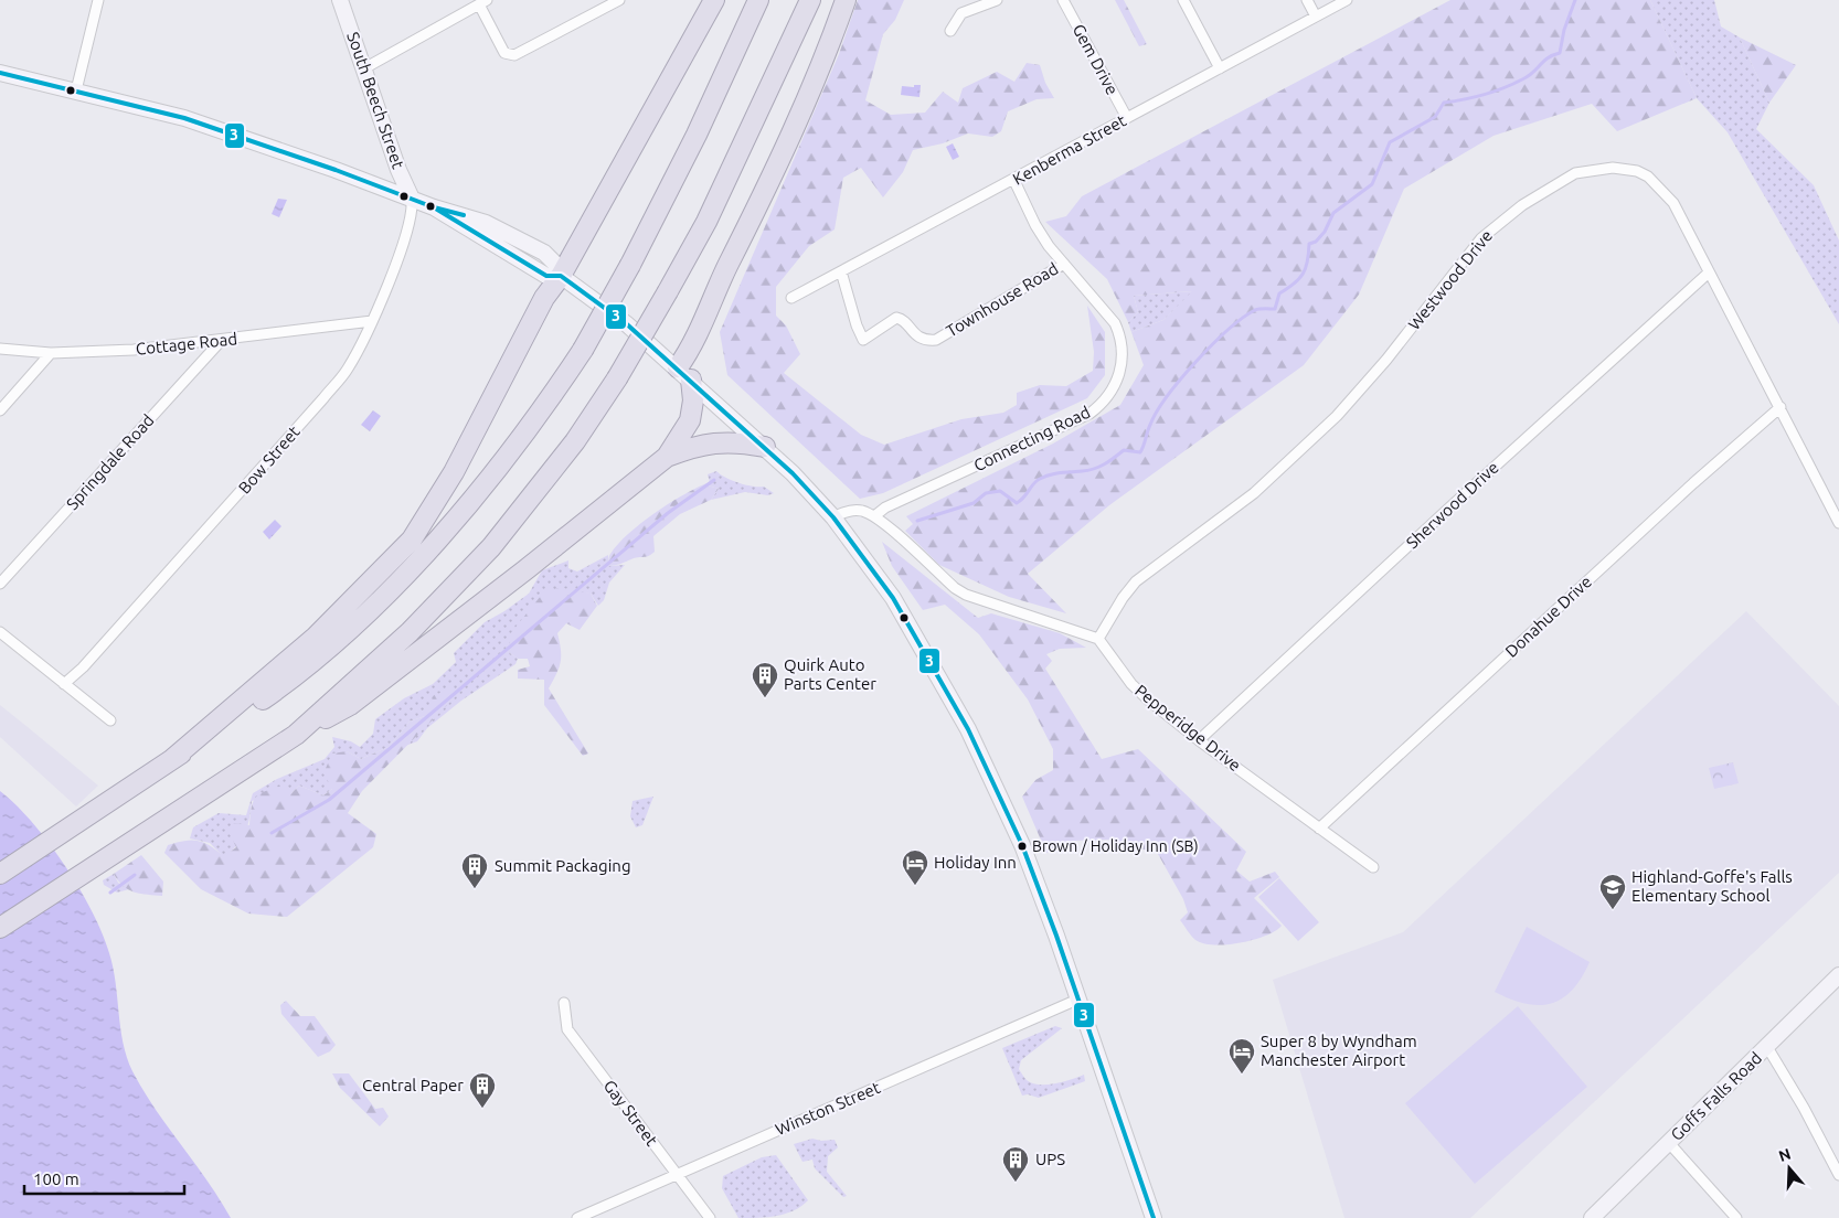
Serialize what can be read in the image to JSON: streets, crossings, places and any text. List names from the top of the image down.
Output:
{
  "streets": {
    "main road": ["South Beech Street", "Goffs Falls Road"],
    "street": [
      "Gem Drive",
      "Kenberma Street",
      "Westwood Drive",
      "Townhouse Road",
      "Cottage Road",
      "Connecting Road",
      "Bow Street",
      "Springdale Road",
      "Sherwood Drive",
      "Donahue Drive",
      "Pepperidge Drive",
      "Winston Street",
      "Gay Street"
    ]
  },
  "crossings": [
    ["Gem Drive", "Kenberma Street"],
    ["South Beech Street", "Bow Street"],
    ["Kenberma Street", "Townhouse Road"],
    ["Kenberma Street", "Connecting Road"],
    ["Westwood Drive", "Sherwood Drive"],
    ["Westwood Drive", "Donahue Drive"],
    ["Westwood Drive", "Pepperidge Drive"],
    ["Townhouse Road", "Connecting Road"],
    ["Cottage Road", "Bow Street"],
    ["Cottage Road", "Springdale Road"],
    ["Sherwood Drive", "Pepperidge Drive"],
    ["Donahue Drive", "Pepperidge Drive"],
    ["Winston Street", "Gay Street"]
  ],
  "places": {
    "building": [
      "Quirk Auto Parts Center",
      "Summit Packaging",
      "Central Paper",
      "UPS"
    ],
    "other": ["Brown / Holiday Inn (SB)"],
    "hotel": ["Holiday Inn", "Super 8 by Wyndham Manchester Airport"],
    "school or university": ["Highland-Goffe's Falls Elementary School"]
  },
  "lines": ["transit line 3"],
  "scale_bar": "100 m",
  "north": "top"
}
